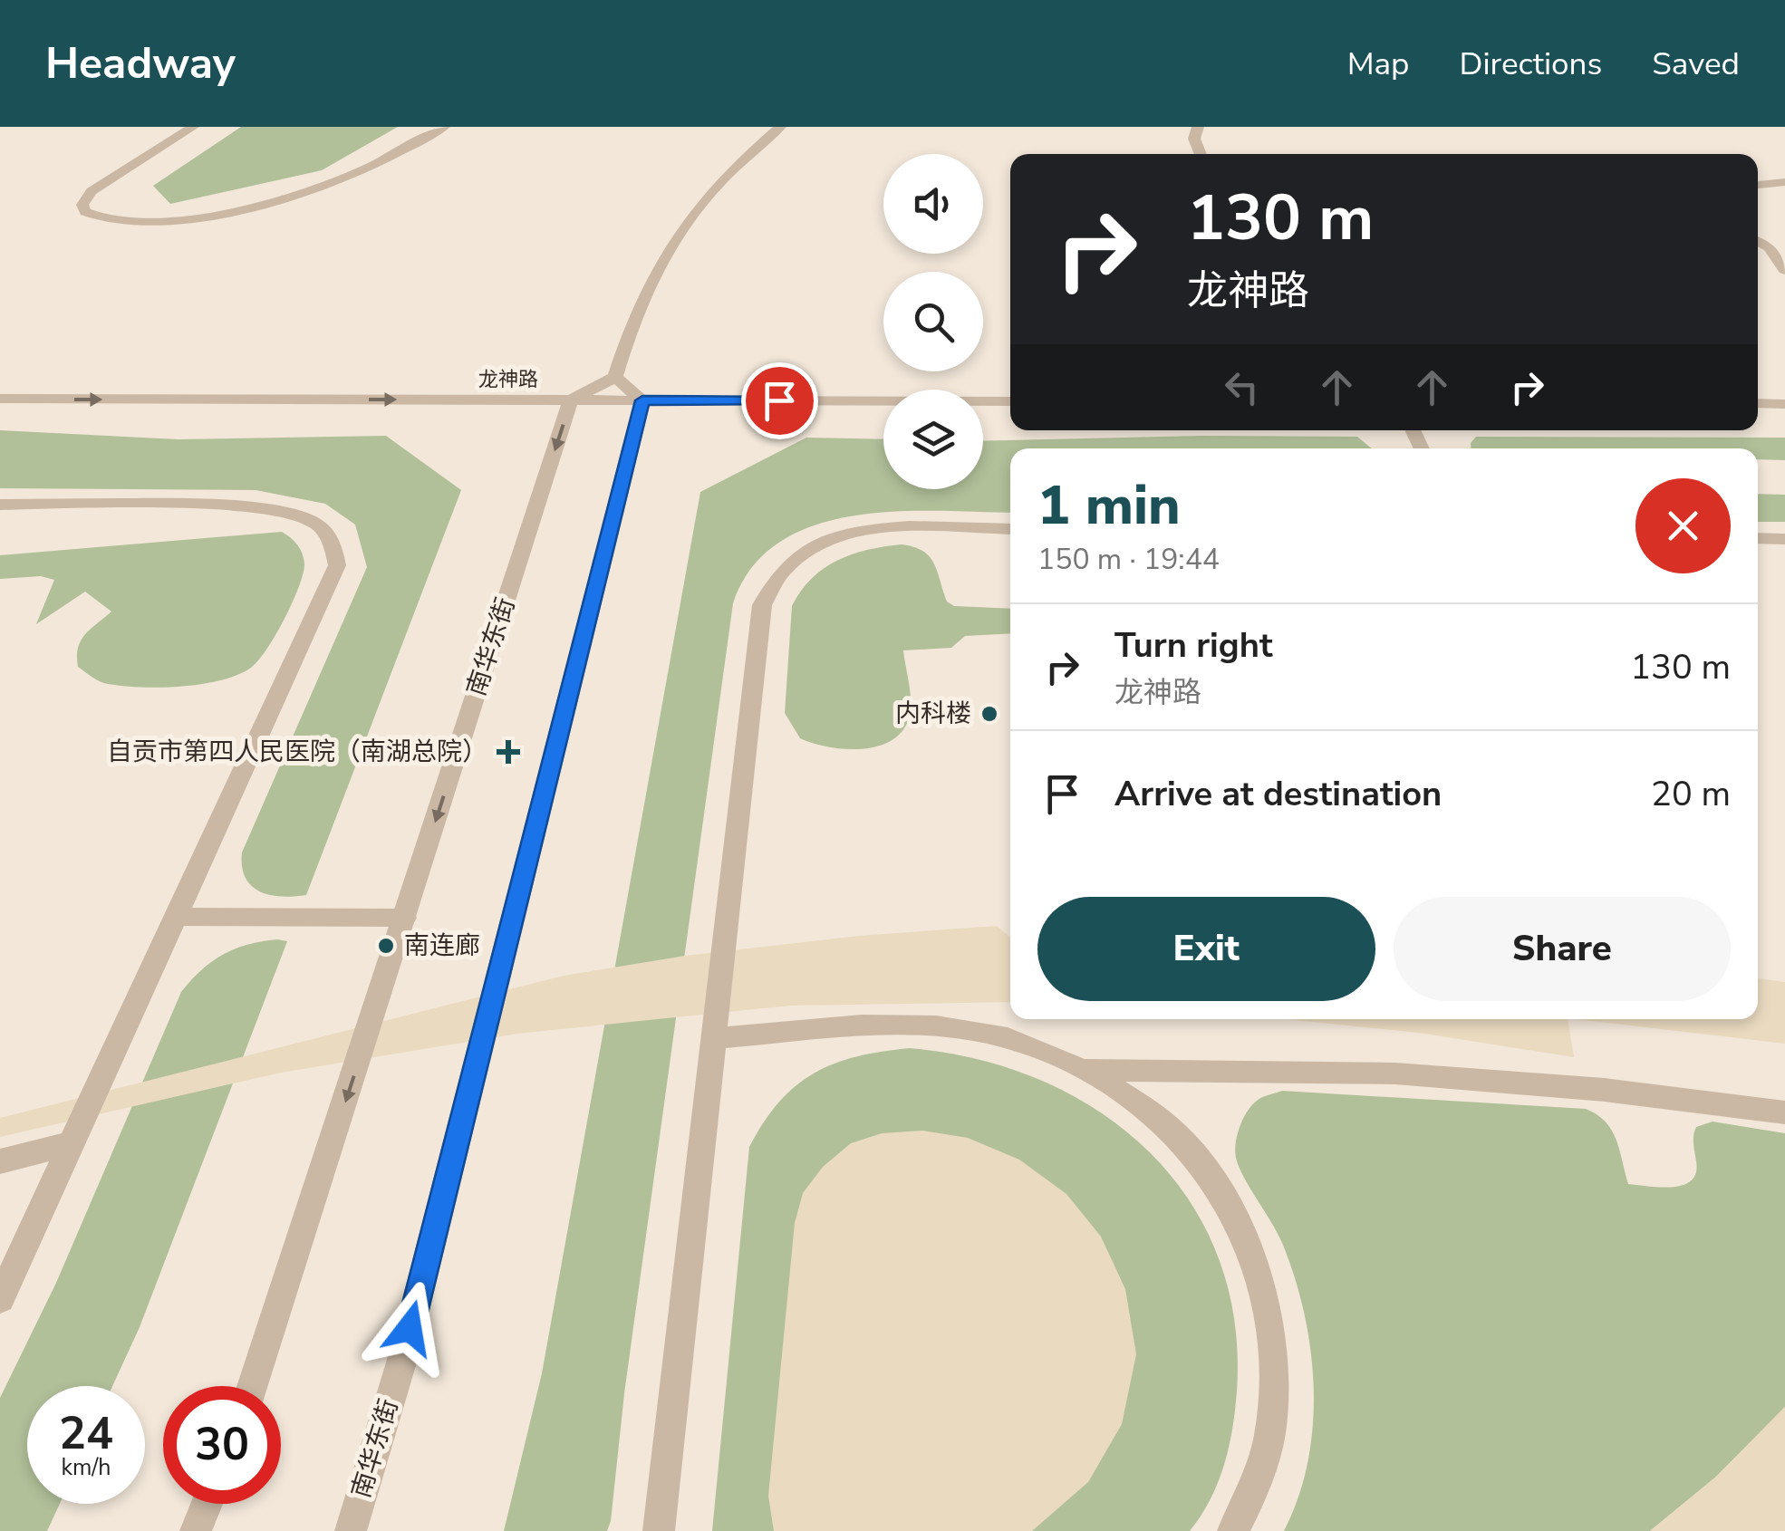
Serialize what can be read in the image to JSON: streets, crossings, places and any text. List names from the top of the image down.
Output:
{
  "streets": {
    "street": ["龙神路", "南华东街"]
  },
  "crossings": [
    ["龙神路", "南华东街"]
  ],
  "one_way": ["龙神路"],
  "places": {
    "other": ["内科楼", "南连廊"],
    "health": ["自贡市第四人民医院（南湖总院）"]
  },
  "page": {
    "header": "Headway",
    "nav": ["Map", "Directions", "Saved"],
    "turn": ["130 m", "龙神路"],
    "heading": ["1 min", "150 m · 19:44"],
    "list": [
      {
        "name": "Turn right",
        "note": "龙神路",
        "value": "130 m"
      },
      {
        "name": "Arrive at destination",
        "value": "20 m"
      }
    ],
    "buttons": ["Exit", "Share"],
    "speed": "24 km/h",
    "limit": "30"
  }
}
